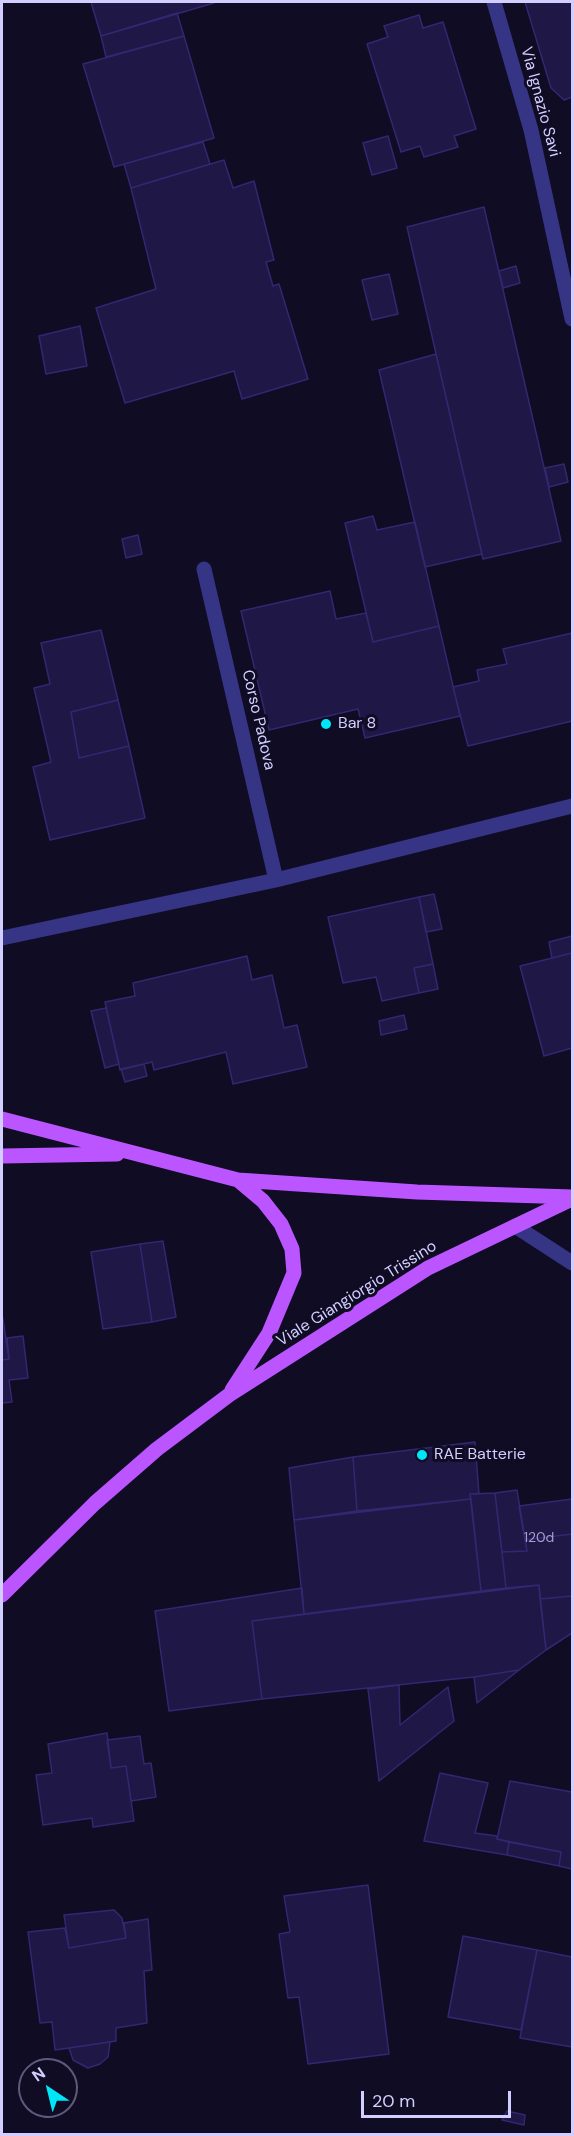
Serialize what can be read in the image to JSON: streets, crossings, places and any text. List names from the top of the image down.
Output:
{
  "streets": {
    "main road": ["Viale Giangiorgio Trissino"],
    "street": ["Via Ignazio Savi", "Corso Padova"]
  },
  "places": ["Bar 8", "RAE Batterie"],
  "house_numbers": ["120d"],
  "scale_bar": "20 m",
  "north": "top left"
}
